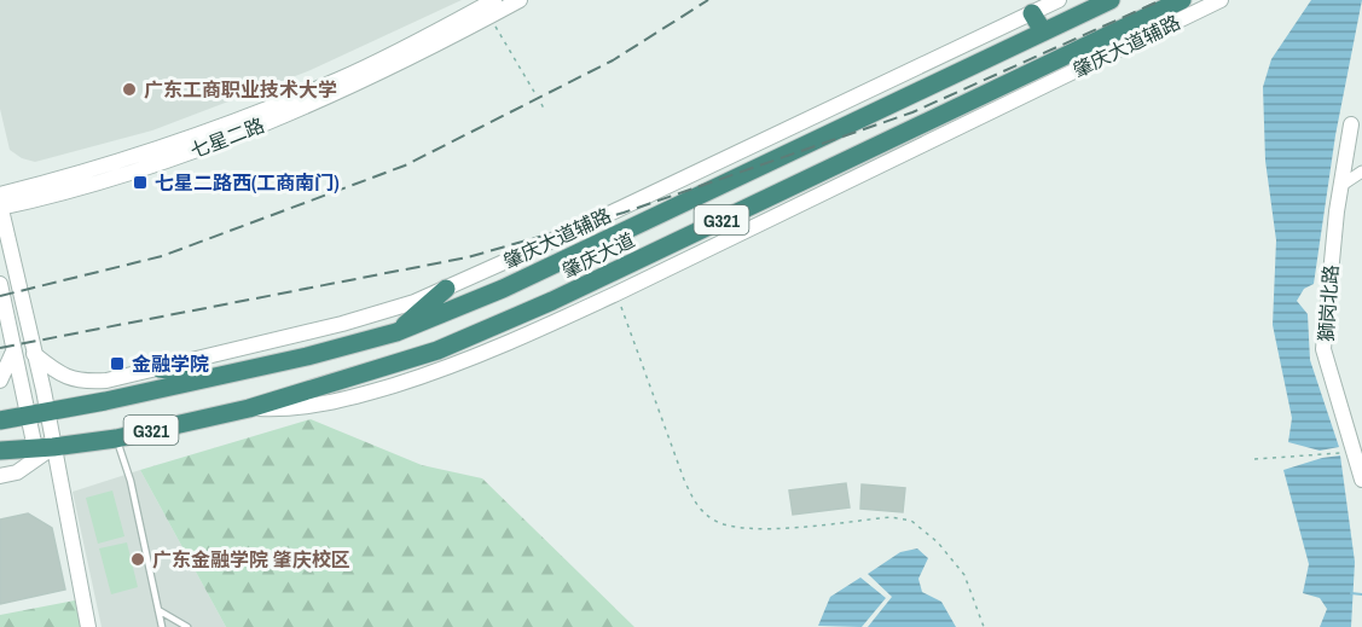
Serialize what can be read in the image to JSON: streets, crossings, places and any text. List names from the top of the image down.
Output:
{
  "streets": {
    "highway": ["G321", "肇庆大道"],
    "street": ["肇庆大道辅路", "七星二路", "獅岗北路"]
  },
  "crossings": [
    ["肇庆大道辅路", "肇庆大道"]
  ],
  "places": {
    "other": ["广东工商职业技术大学", "广东金融学院 肇庆校区"],
    "transit": ["七星二路西(工商南门)", "金融学院"]
  }
}
